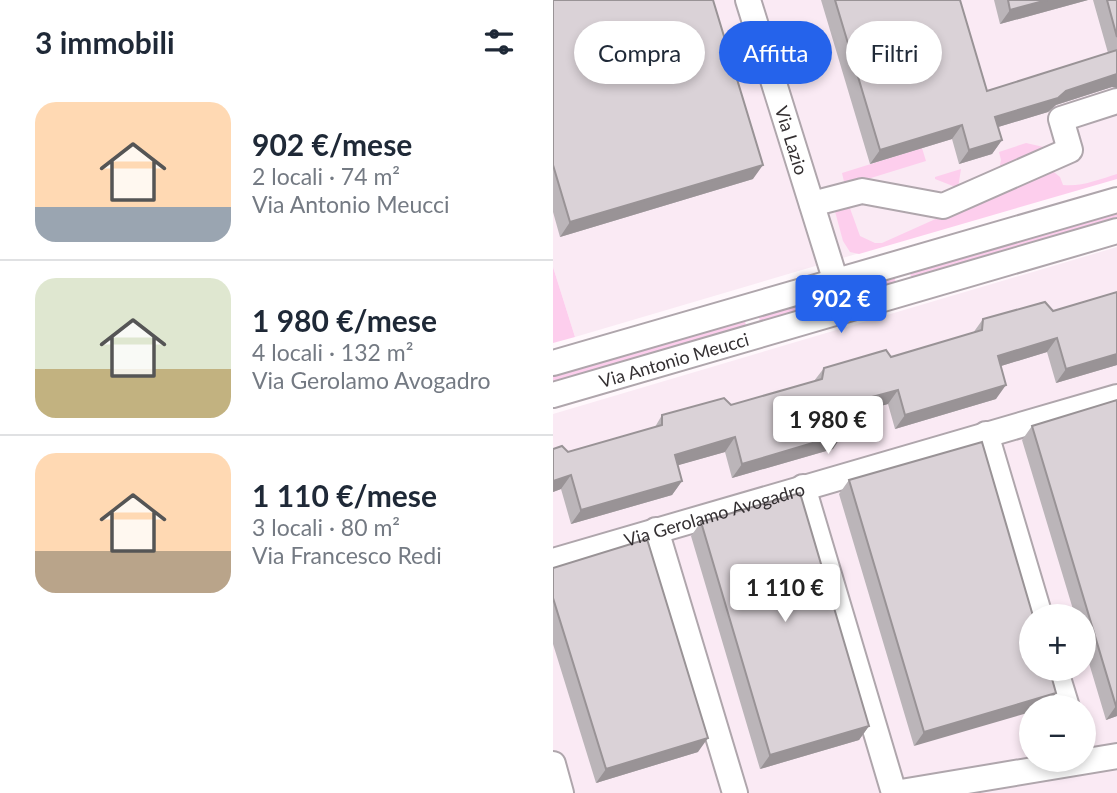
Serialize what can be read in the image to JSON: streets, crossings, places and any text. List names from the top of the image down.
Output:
{
  "streets": {
    "street": ["Via Lazio", "Via Antonio Meucci", "Via Gerolamo Avogadro"]
  },
  "crossings": [
    ["Via Lazio", "Via Antonio Meucci"]
  ],
  "page": {
    "heading": "3 immobili",
    "chip": ["Compra", "Affitta", "Filtri"],
    "list": [
      {
        "name": "902 €/mese",
        "note": "2 locali · 74 m² · Via Antonio Meucci"
      },
      {
        "name": "1 980 €/mese",
        "note": "4 locali · 132 m² · Via Gerolamo Avogadro"
      },
      {
        "name": "1 110 €/mese",
        "note": "3 locali · 80 m² · Via Francesco Redi"
      }
    ],
    "price": ["902 €", "1 980 €", "1 110 €"],
    "map_buttons": ["+", "−"]
  }
}
